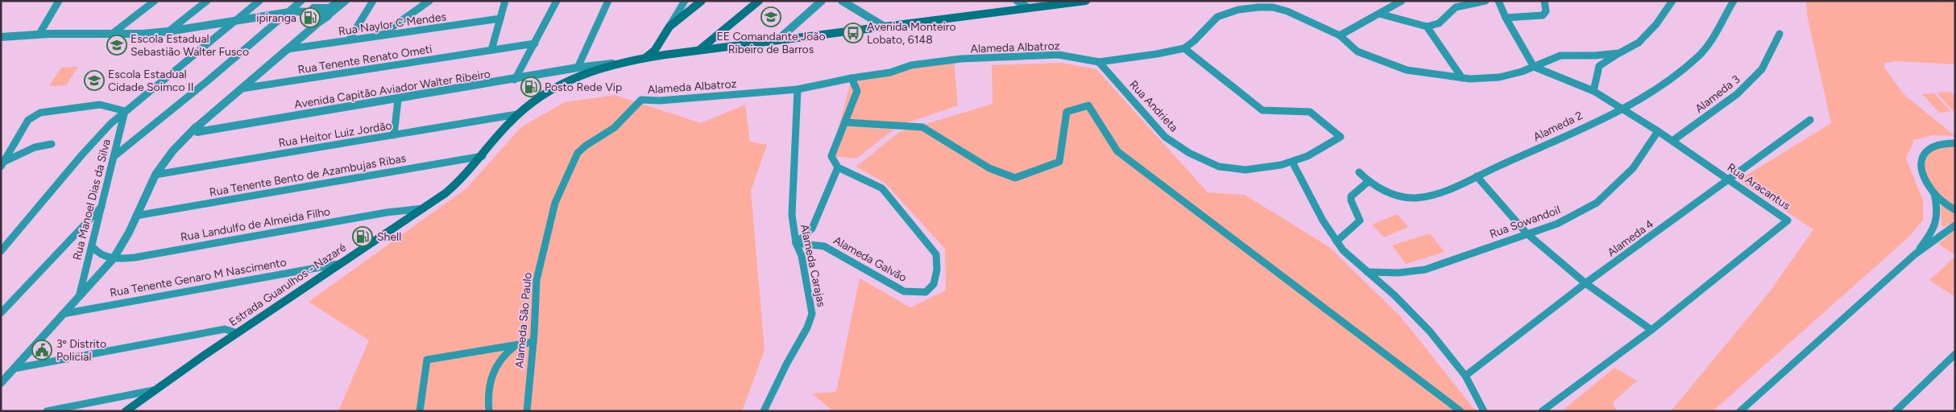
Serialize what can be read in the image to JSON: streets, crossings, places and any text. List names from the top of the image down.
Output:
{
  "streets": {
    "main road": ["Estrada Guarulhos - Nazaré"],
    "street": [
      "Rua Naylor C Mendes",
      "Alameda Albatroz",
      "Rua Tenente Renato Ometi",
      "Avenida Capitão Aviador Walter Ribeiro",
      "Alameda 3",
      "Rua Andrieta",
      "Alameda 2",
      "Rua Heitor Luiz Jordão",
      "Rua Tenente Bento de Azambujas Ribas",
      "Rua Aracantus",
      "Rua Manoel Dias da Silva",
      "Rua Sowandoil",
      "Rua Landulfo de Almeida Filho",
      "Alameda 4",
      "Alameda Galvão",
      "Alameda Carajas",
      "Rua Tenente Genaro M Nascimento",
      "Alameda São Paulo"
    ]
  },
  "crossings": [
    ["Alameda Albatroz", "Rua Andrieta"],
    ["Alameda Albatroz", "Rua Aracantus"],
    ["Alameda Albatroz", "Alameda Carajas"],
    ["Alameda Albatroz", "Alameda São Paulo"],
    ["Avenida Capitão Aviador Walter Ribeiro", "Estrada Guarulhos - Nazaré"],
    ["Alameda 3", "Rua Aracantus"],
    ["Alameda 2", "Rua Aracantus"],
    ["Rua Heitor Luiz Jordão", "Estrada Guarulhos - Nazaré"],
    ["Rua Tenente Bento de Azambujas Ribas", "Estrada Guarulhos - Nazaré"],
    ["Rua Aracantus", "Rua Sowandoil"],
    ["Rua Aracantus", "Alameda 4"],
    ["Rua Manoel Dias da Silva", "Rua Landulfo de Almeida Filho"],
    ["Rua Landulfo de Almeida Filho", "Estrada Guarulhos - Nazaré"],
    ["Alameda Galvão", "Alameda Carajas"],
    ["Rua Tenente Genaro M Nascimento", "Estrada Guarulhos - Nazaré"]
  ],
  "places": {
    "school or university": ["EE Comandante João Ribeiro de Barros", "Escola Estadual Sebastião Walter Fusco", "Escola Estadual Cidade Soimco II"],
    "fuel station": ["ipiranga", "Posto Rede Vip", "Shell"],
    "bus stop": ["Avenida Monteiro Lobato, 6148"],
    "public building": ["3º Distrito Policial"]
  }
}
